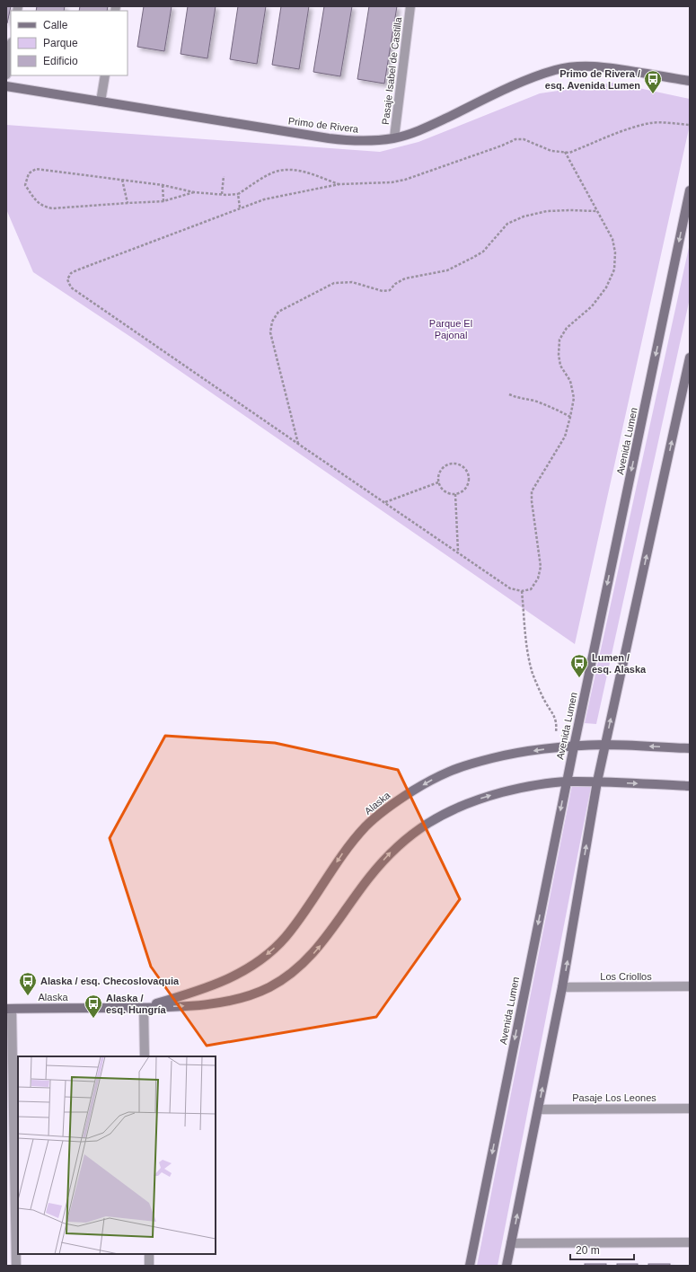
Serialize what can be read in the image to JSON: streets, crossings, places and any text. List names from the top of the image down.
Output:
{
  "streets": {
    "street": [
      "Pasaje Isabel de Castilla",
      "Primo de Rivera",
      "Avenida Lumen",
      "Alaska",
      "Los Criollos",
      "Pasaje Los Leones"
    ]
  },
  "crossings": [
    ["Pasaje Isabel de Castilla", "Primo de Rivera"],
    ["Avenida Lumen", "Alaska"]
  ],
  "parks": ["Parque El Pajonal"],
  "places": {
    "bus stop": [
      "Primo de Rivera / esq. Avenida Lumen",
      "Lumen / esq. Alaska",
      "Alaska / esq. Checoslovaquia",
      "Alaska / esq. Hungría"
    ]
  },
  "legend": ["Calle", "Parque", "Edificio"],
  "scale_bar": "20 m"
}
